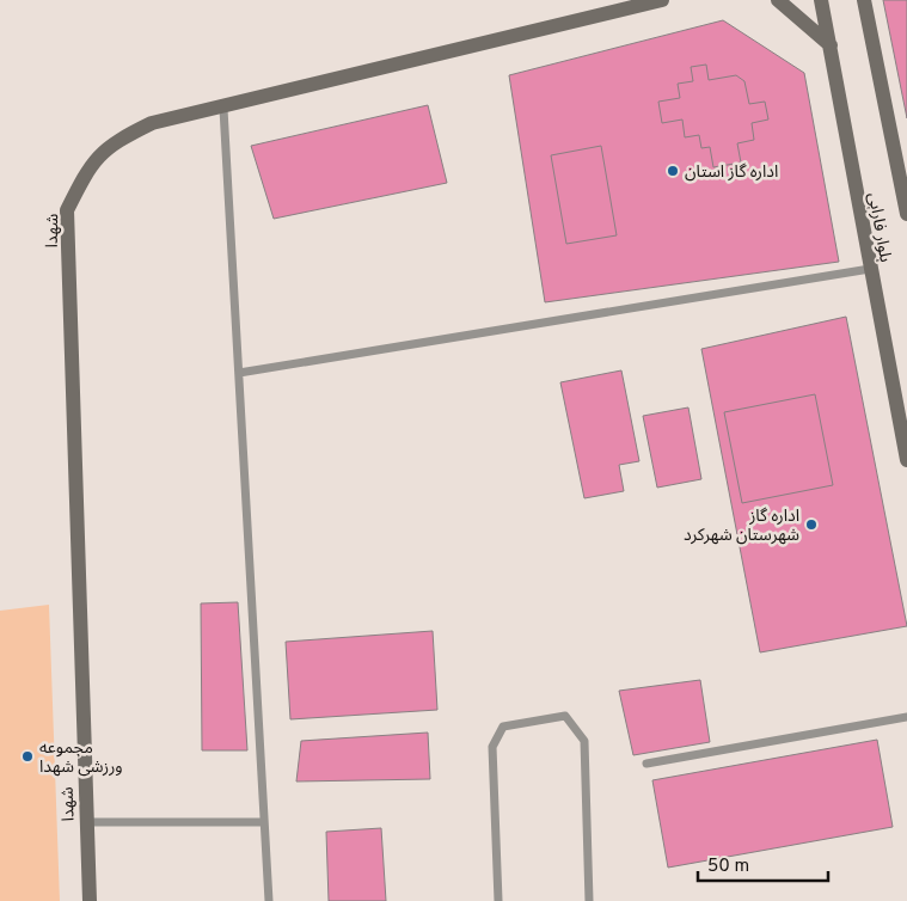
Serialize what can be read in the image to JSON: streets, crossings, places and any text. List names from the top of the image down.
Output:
{
  "streets": {
    "main road": ["بلوار فارابی", "شهدا"]
  },
  "places": ["اداره گاز استان", "اداره گاز شهرستان شهرکرد", "مجموعه ورزشی شهدا"],
  "scale_bar": "50 m"
}
